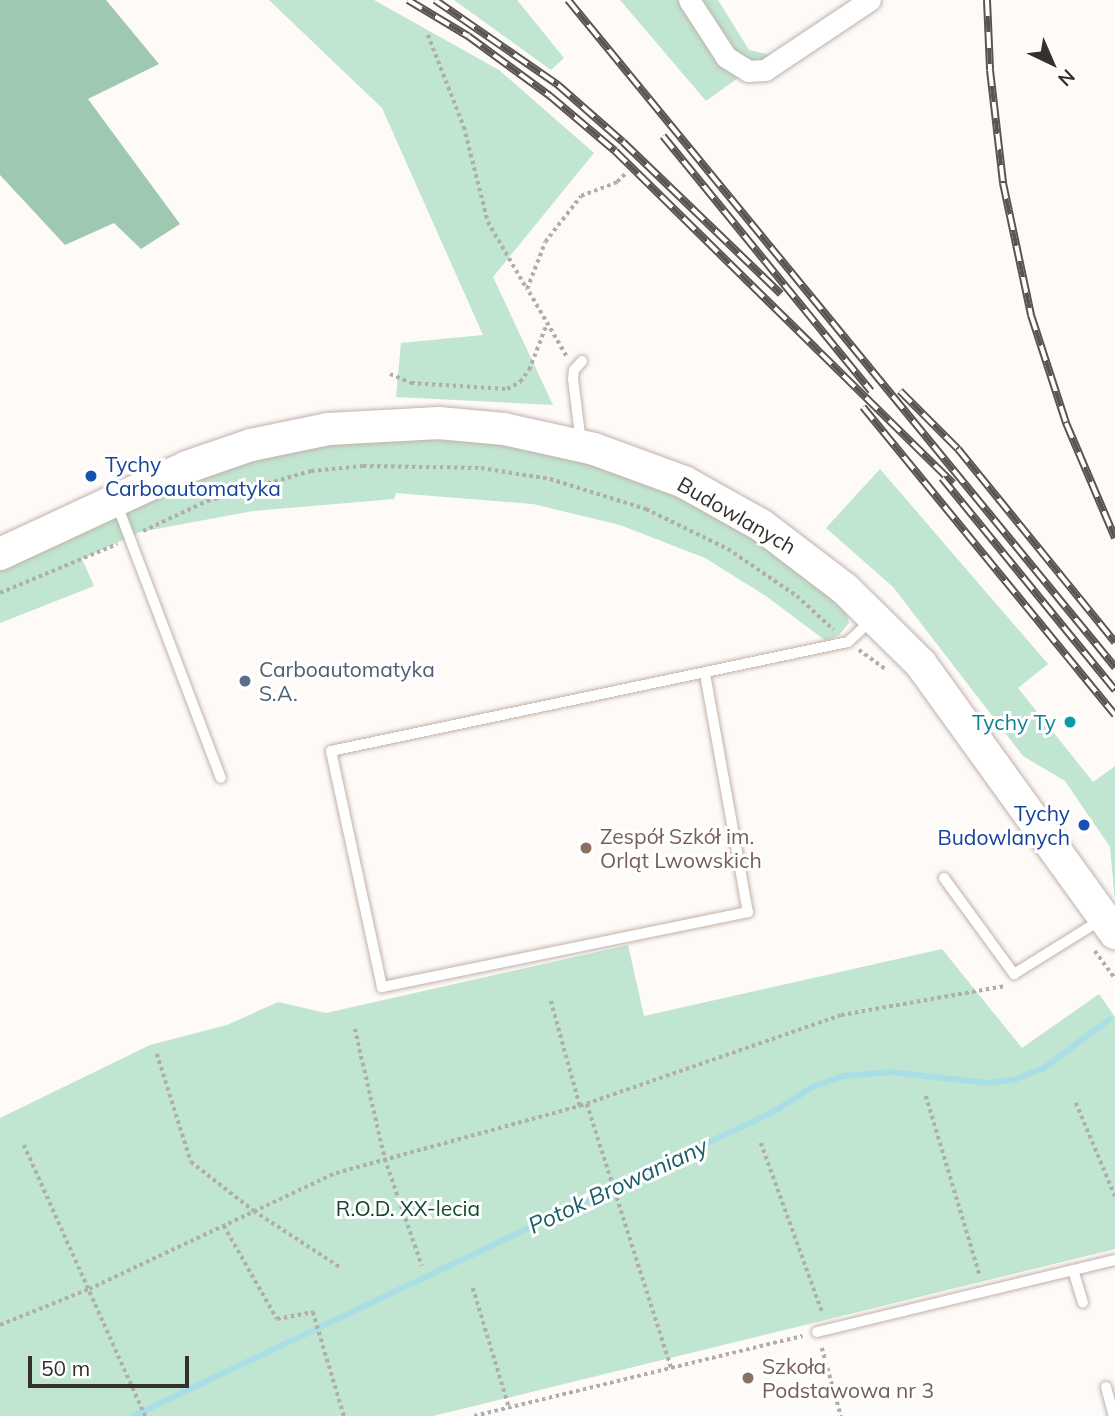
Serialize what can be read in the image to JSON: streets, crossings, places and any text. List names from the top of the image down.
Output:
{
  "streets": {
    "street": ["Budowlanych"]
  },
  "water": ["Potok Browaniany"],
  "parks": ["R.O.D. XX-lecia"],
  "places": [
    "Tychy Carboautomatyka",
    "Carboautomatyka S.A.",
    "Tychy Ty",
    "Tychy Budowlanych",
    "Zespół Szkół im. Orląt Lwowskich",
    "Szkoła Podstawowa nr 3"
  ],
  "scale_bar": "50 m",
  "north": "bottom right"
}
